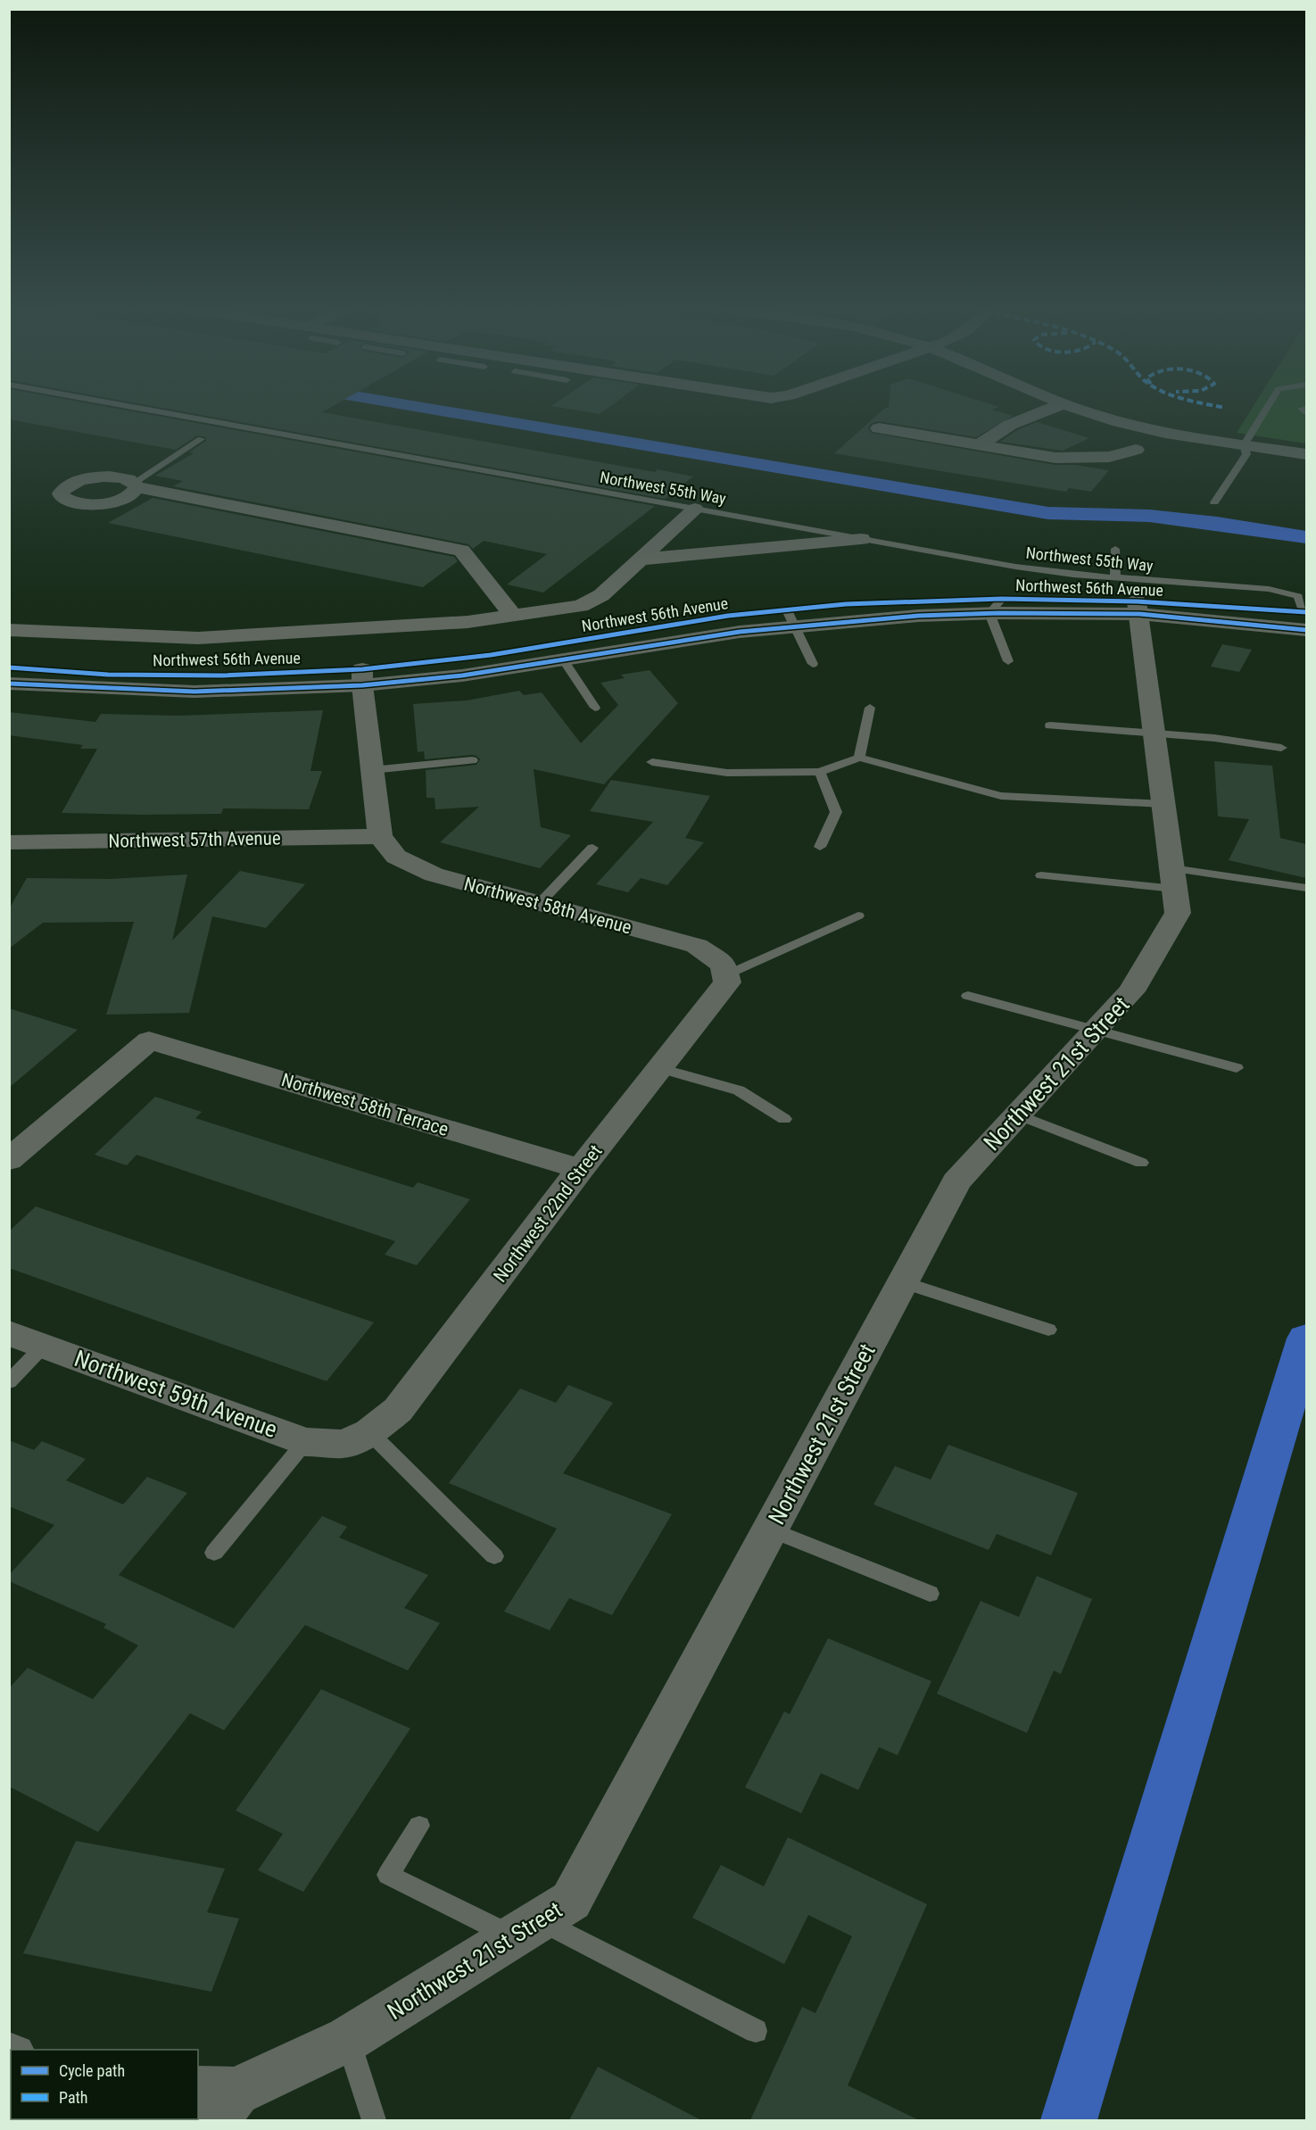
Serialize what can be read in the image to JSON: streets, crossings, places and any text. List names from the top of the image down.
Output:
{
  "streets": {
    "street": [
      "Northwest 56th Avenue",
      "Northwest 57th Avenue",
      "Northwest 58th Avenue",
      "Northwest 21st Street",
      "Northwest 58th Terrace",
      "Northwest 22nd Street",
      "Northwest 59th Avenue"
    ],
    "lane": ["Northwest 55th Way"]
  },
  "crossings": [
    ["Northwest 55th Way", "Northwest 56th Avenue"],
    ["Northwest 56th Avenue", "Northwest 21st Street"],
    ["Northwest 57th Avenue", "Northwest 58th Avenue"],
    ["Northwest 58th Avenue", "Northwest 22nd Street"],
    ["Northwest 58th Terrace", "Northwest 22nd Street"],
    ["Northwest 22nd Street", "Northwest 59th Avenue"]
  ],
  "legend": ["Cycle path", "Path"]
}
